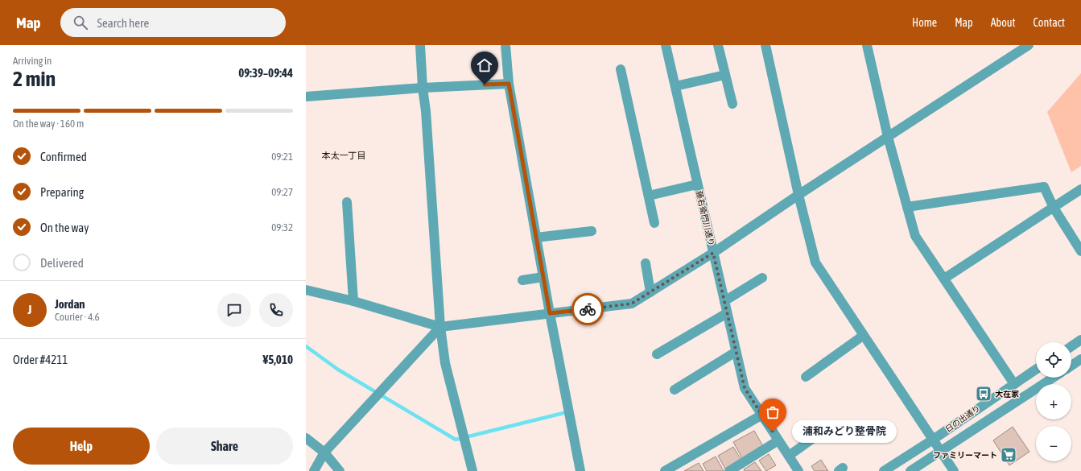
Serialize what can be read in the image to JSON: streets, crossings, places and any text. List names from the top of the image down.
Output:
{
  "streets": {
    "street": ["藤右衛門川通り", "日の出通り"]
  },
  "districts": ["本太一丁目"],
  "places": {
    "bus stop": ["大在家"],
    "other": ["浦和みどり整骨院"],
    "supermarket": ["ファミリーマート"]
  },
  "page": {
    "header": "Map",
    "search": "Search here",
    "nav": [
      "Home",
      "Map",
      "About",
      "Contact"
    ],
    "heading": ["2 min", "Arriving in", "09:39–09:44"],
    "panel": [
      "Jordan",
      "Courier · 4.6",
      "Order #4211",
      "¥5,010"
    ],
    "bar": "On the way · 160 m",
    "list": [
      ["Confirmed", "09:21"],
      ["Preparing", "09:27"],
      ["On the way", "09:32"],
      "Delivered"
    ],
    "round": "J",
    "map_buttons": ["+", "−"],
    "bubble": "浦和みどり整骨院",
    "buttons": ["Help", "Share"]
  }
}
